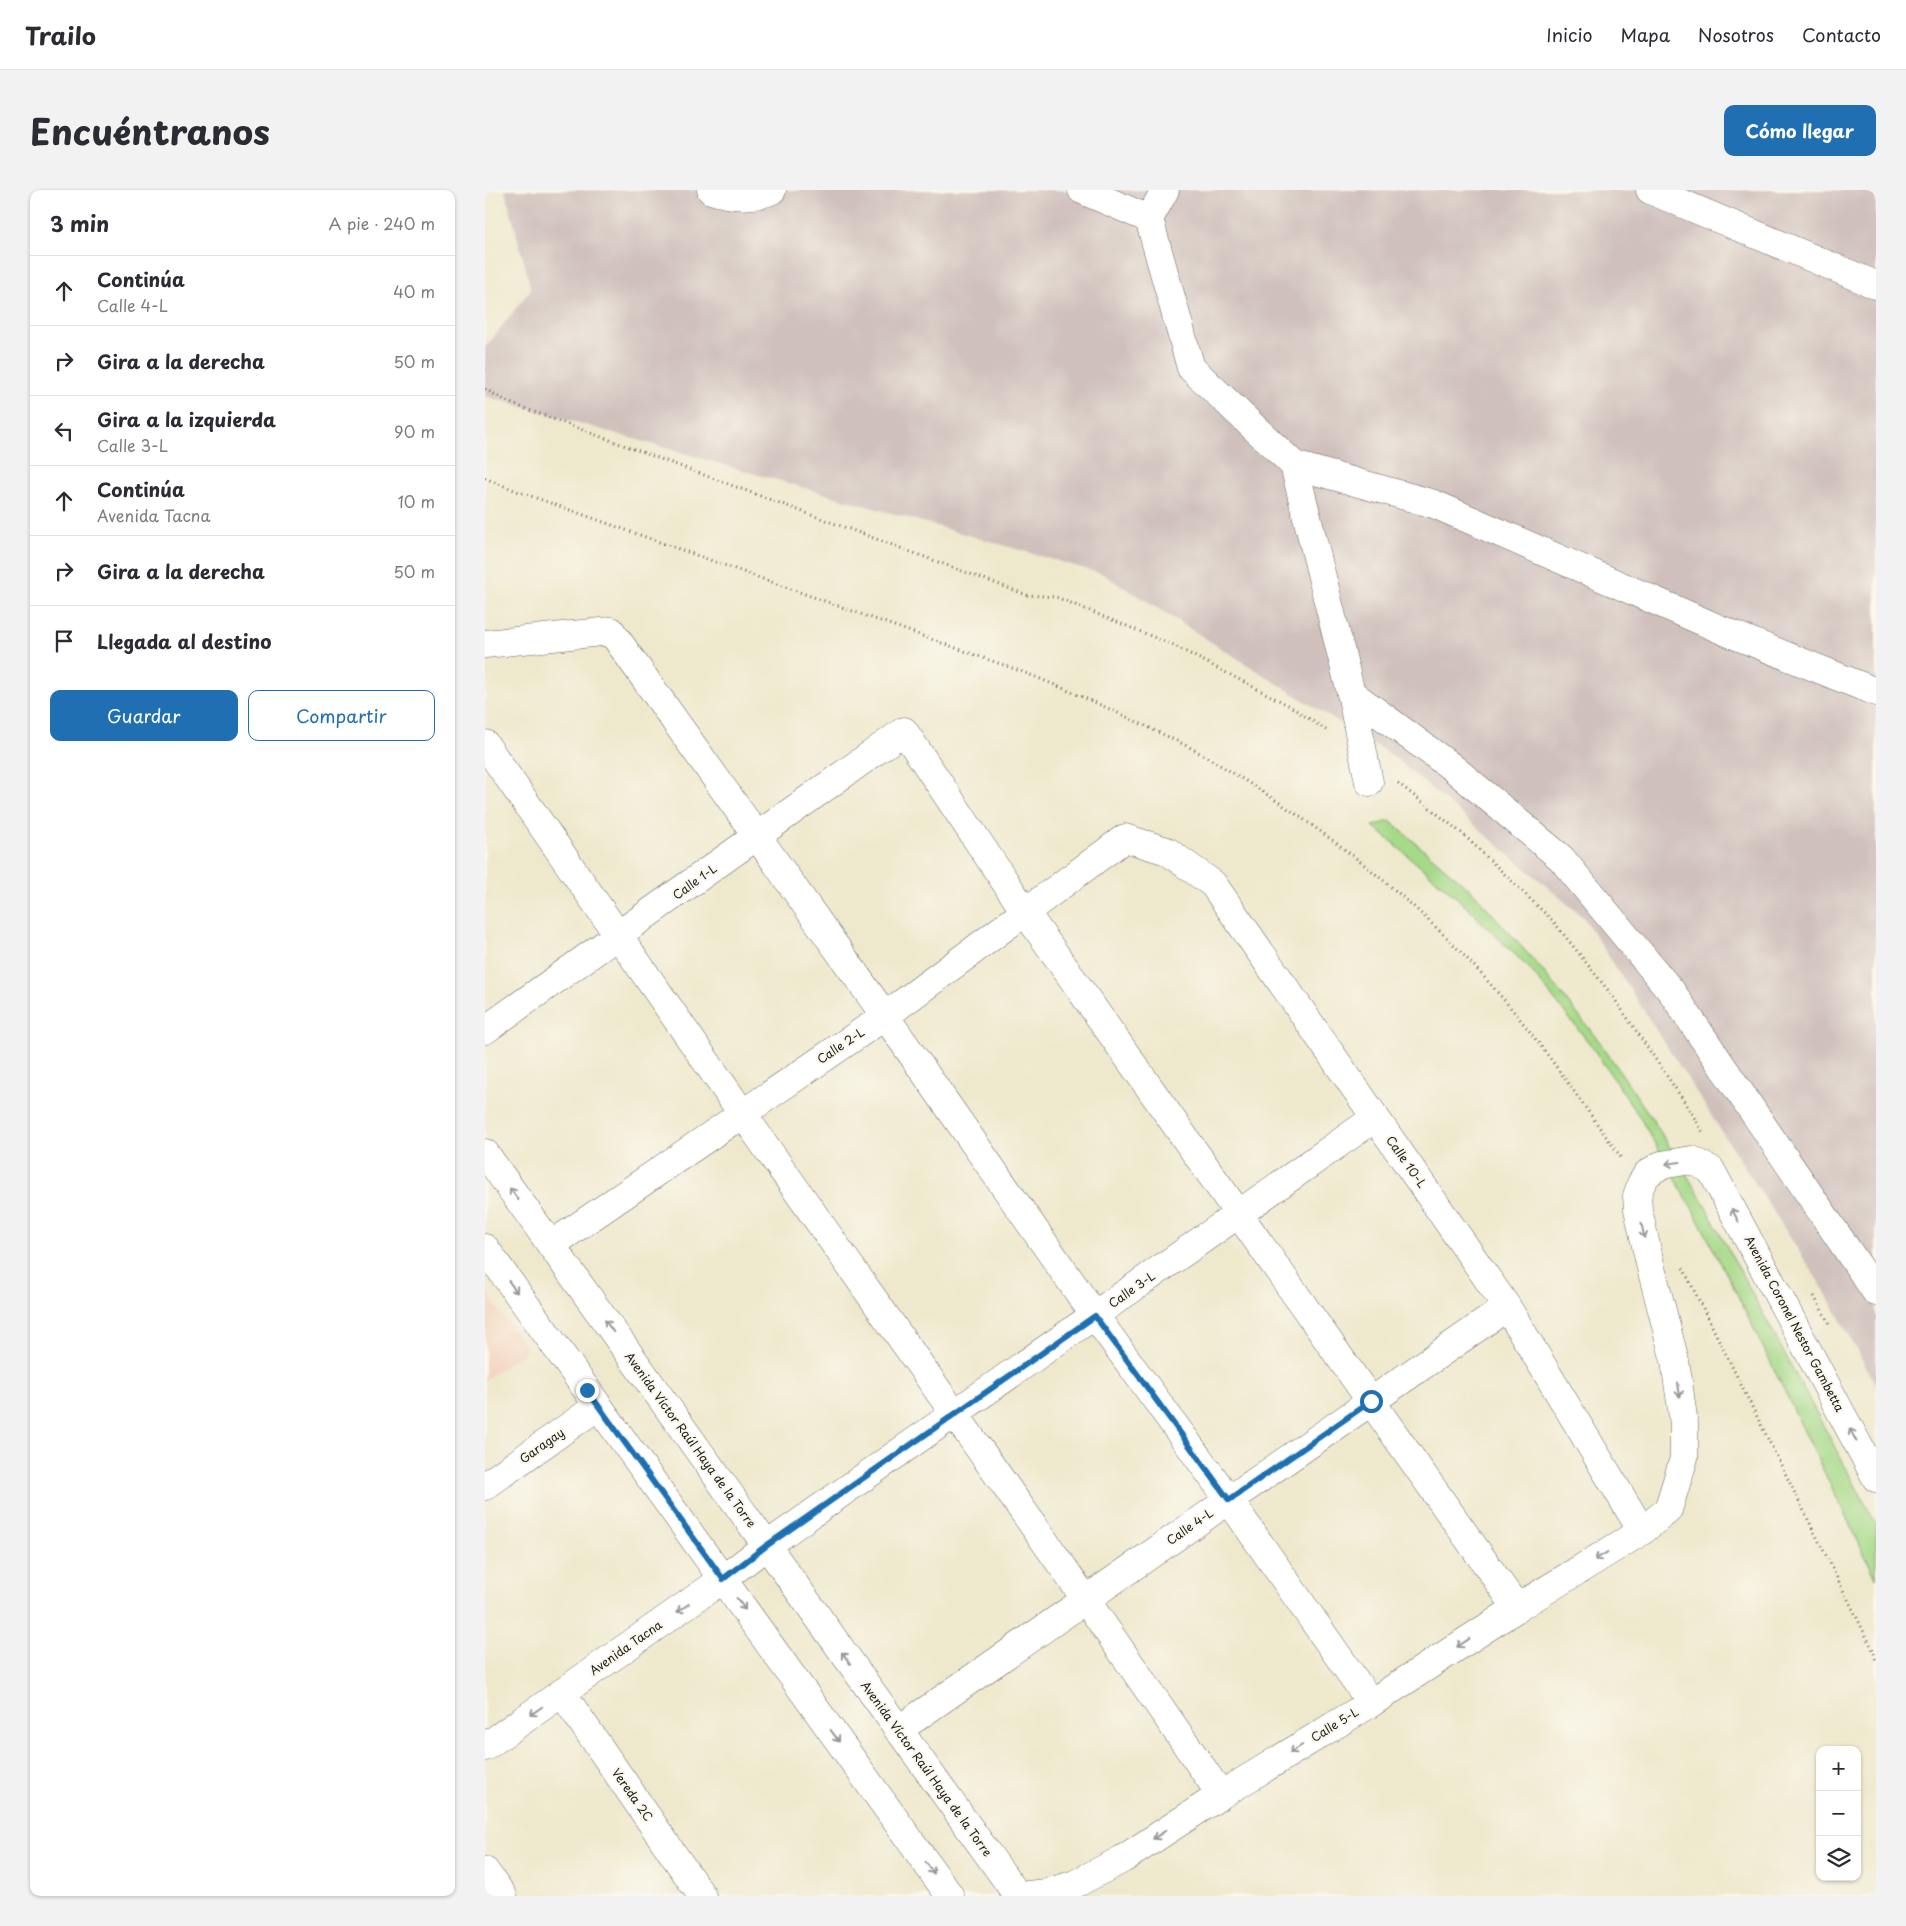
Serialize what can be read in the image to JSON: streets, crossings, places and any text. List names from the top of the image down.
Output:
{
  "streets": {
    "main road": [
      "Calle 1-L",
      "Calle 2-L",
      "Calle 10-L",
      "Calle 3-L",
      "Avenida Coronel Nestor Gambetta",
      "Avenida Víctor Raúl Haya de la Torre",
      "Garagay",
      "Calle 4-L",
      "Avenida Tacna",
      "Calle 5-L",
      "Vereda 2C"
    ]
  },
  "crossings": [
    ["Calle 1-L", "Calle 2-L"],
    ["Calle 2-L", "Calle 10-L"],
    ["Calle 2-L", "Avenida Víctor Raúl Haya de la Torre"],
    ["Calle 10-L", "Calle 3-L"],
    ["Calle 10-L", "Calle 4-L"],
    ["Calle 10-L", "Calle 5-L"],
    ["Calle 3-L", "Avenida Víctor Raúl Haya de la Torre"],
    ["Calle 3-L", "Avenida Tacna"],
    ["Avenida Coronel Nestor Gambetta", "Calle 5-L"],
    ["Avenida Víctor Raúl Haya de la Torre", "Calle 4-L"],
    ["Avenida Víctor Raúl Haya de la Torre", "Avenida Tacna"],
    ["Avenida Víctor Raúl Haya de la Torre", "Calle 5-L"],
    ["Avenida Tacna", "Vereda 2C"]
  ],
  "one_way": ["Avenida Tacna", "Calle 5-L"],
  "page": {
    "header": "Trailo",
    "nav": [
      "Inicio",
      "Mapa",
      "Nosotros",
      "Contacto"
    ],
    "title": "Encuéntranos",
    "buttons": [
      "Cómo llegar",
      ["Guardar", "Compartir"]
    ],
    "heading": ["3 min", "A pie · 240 m"],
    "list": [
      ["Continúa", "Calle 4-L", "40 m"],
      ["Gira a la derecha", "50 m"],
      ["Gira a la izquierda", "Calle 3-L", "90 m"],
      ["Continúa", "Avenida Tacna", "10 m"],
      ["Gira a la derecha", "50 m"],
      "Llegada al destino"
    ],
    "map_buttons": ["+", "−"]
  }
}
